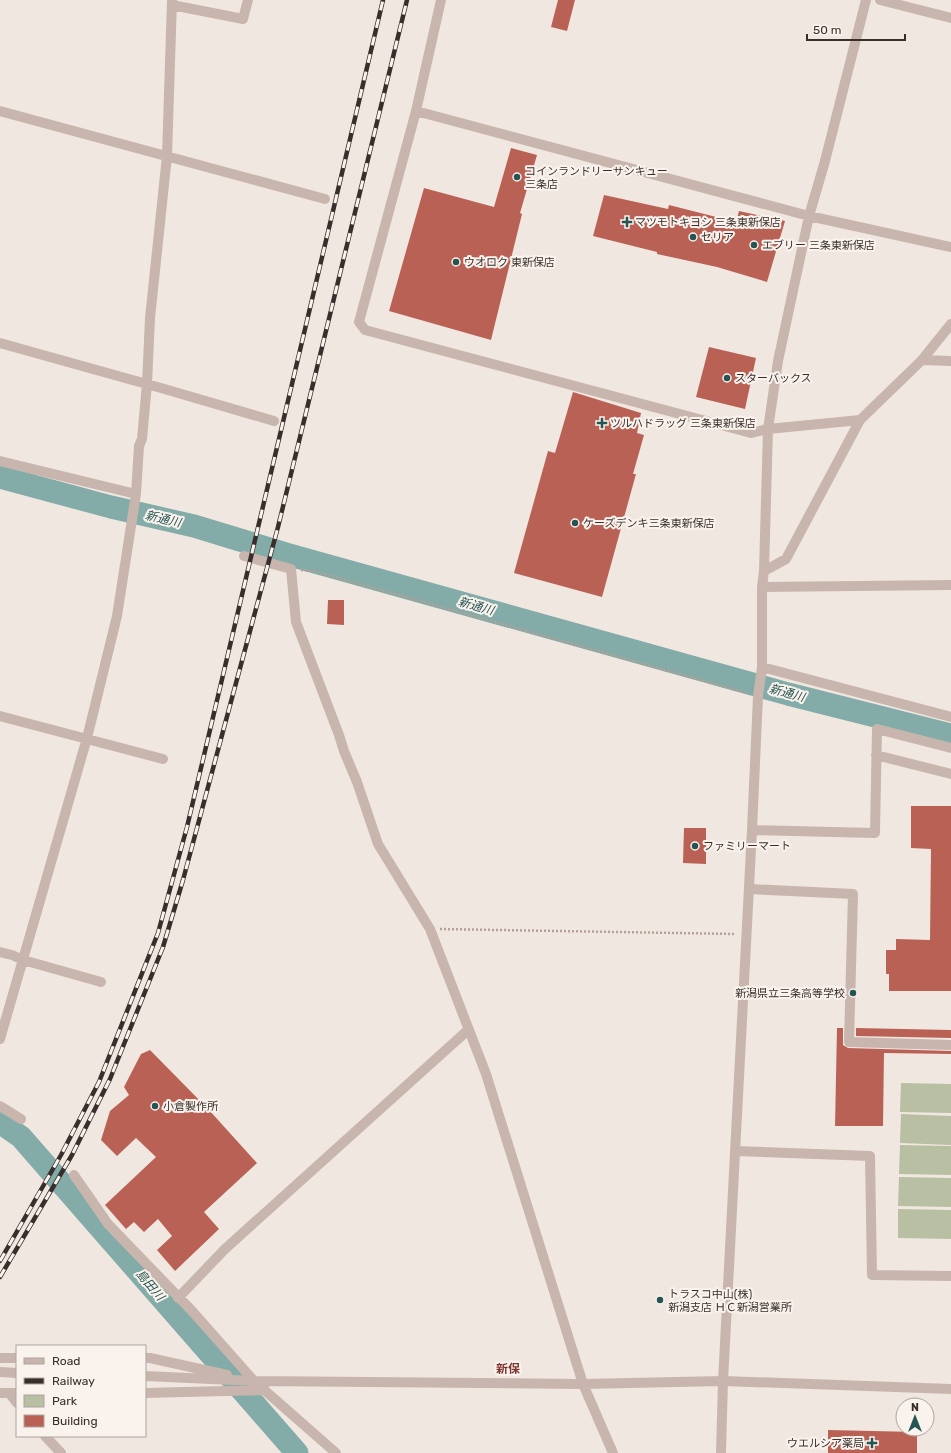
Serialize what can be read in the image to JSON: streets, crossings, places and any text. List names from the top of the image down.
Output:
{
  "districts": ["新保"],
  "water": ["新通川", "島田川"],
  "places": {
    "other": [
      "コインランドリーサンキュー 三条店",
      "セリア",
      "エブリー 三条東新保店",
      "ウオロク 東新保店",
      "スターバックス",
      "ケーズデンキ三条東新保店",
      "ファミリーマート",
      "新潟県立三条高等学校",
      "小倉製作所",
      "トラスコ中山(株) 新潟支店 ＨＣ新潟営業所"
    ],
    "health": ["マツモトキヨシ 三条東新保店", "ツルハドラッグ 三条東新保店", "ウエルシア薬局"]
  },
  "legend": [
    "Road",
    "Railway",
    "Park",
    "Building"
  ],
  "scale_bar": "50 m",
  "north": "top"
}
